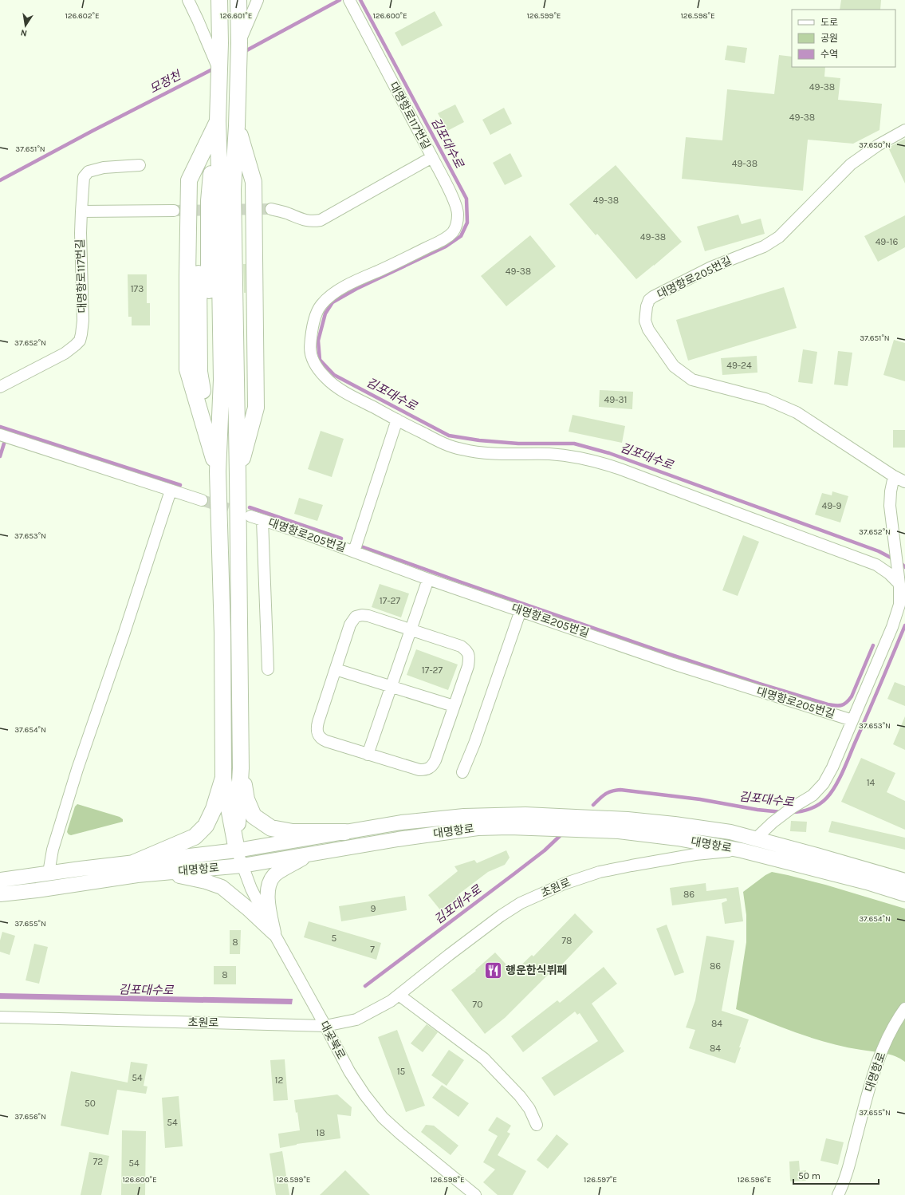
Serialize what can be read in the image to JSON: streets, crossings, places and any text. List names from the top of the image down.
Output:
{
  "streets": {
    "main road": ["대명항로"],
    "street": [
      "대명항로117번길",
      "대명항로205번길",
      "초원로",
      "대곶북로"
    ]
  },
  "crossings": [
    ["대명항로", "초원로"],
    ["대명항로", "대곶북로"],
    ["초원로", "대곶북로"]
  ],
  "water": ["모정천", "김포대수로"],
  "places": {
    "restaurant": ["행운한식뷔페"]
  },
  "house_numbers": [
    "49-38",
    "49-38",
    "49-38",
    "49-38",
    "49-38",
    "49-16",
    "49-38",
    "173",
    "49-24",
    "49-31",
    "49-9",
    "17-27",
    "17-27",
    "14",
    "86",
    "9",
    "5",
    "78",
    "8",
    "7",
    "86",
    "8",
    "70",
    "84",
    "84",
    "15",
    "54",
    "12",
    "50",
    "54",
    "18",
    "72",
    "54"
  ],
  "legend": ["도로", "공원", "수역"],
  "scale_bar": "50 m",
  "north": "bottom",
  "coordinates": [
    "126.602°E",
    "126.601°E",
    "126.600°E",
    "126.599°E",
    "126.598°E",
    "37.650°N",
    "37.651°N",
    "37.652°N",
    "37.653°N",
    "37.654°N",
    "37.655°N",
    "37.656°N",
    "126.597°E",
    "126.596°E"
  ]
}
